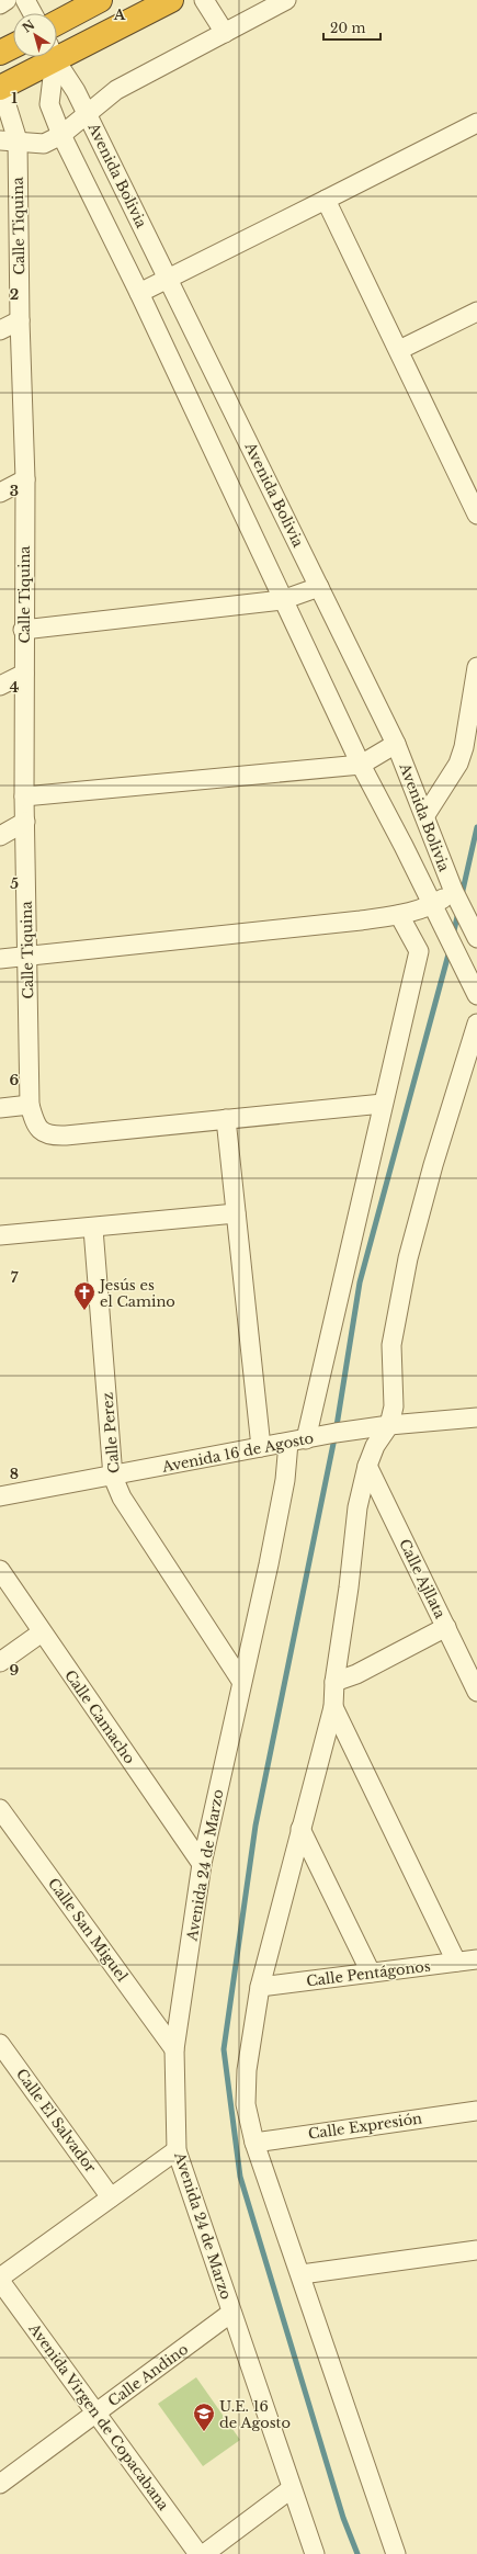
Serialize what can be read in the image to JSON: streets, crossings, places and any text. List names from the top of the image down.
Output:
{
  "streets": {
    "street": [
      "Avenida Bolivia",
      "Calle Tiquina",
      "Calle Perez",
      "Avenida 16 de Agosto",
      "Calle Ajllata",
      "Calle Camacho",
      "Avenida 24 de Marzo",
      "Calle San Miguel",
      "Calle Pentágonos",
      "Calle El Salvador",
      "Calle Expresión",
      "Calle Andino",
      "Avenida Virgen de Copacabana"
    ]
  },
  "crossings": [
    ["Calle Tiquina", "Avenida 24 de Marzo"],
    ["Calle Perez", "Avenida 16 de Agosto"],
    ["Calle Perez", "Avenida 24 de Marzo"],
    ["Avenida 16 de Agosto", "Avenida 24 de Marzo"],
    ["Calle Camacho", "Avenida 24 de Marzo"],
    ["Avenida 24 de Marzo", "Calle San Miguel"],
    ["Avenida 24 de Marzo", "Calle Andino"],
    ["Calle Andino", "Avenida Virgen de Copacabana"]
  ],
  "places": {
    "church": ["Jesús es el Camino"],
    "school or university": ["U.E. 16 de Agosto"]
  },
  "scale_bar": "20 m",
  "north": "top left",
  "grid": {
    "columns": ["A"],
    "rows": [
      "1",
      "2",
      "3",
      "4",
      "5",
      "6",
      "7",
      "8",
      "9"
    ]
  }
}
